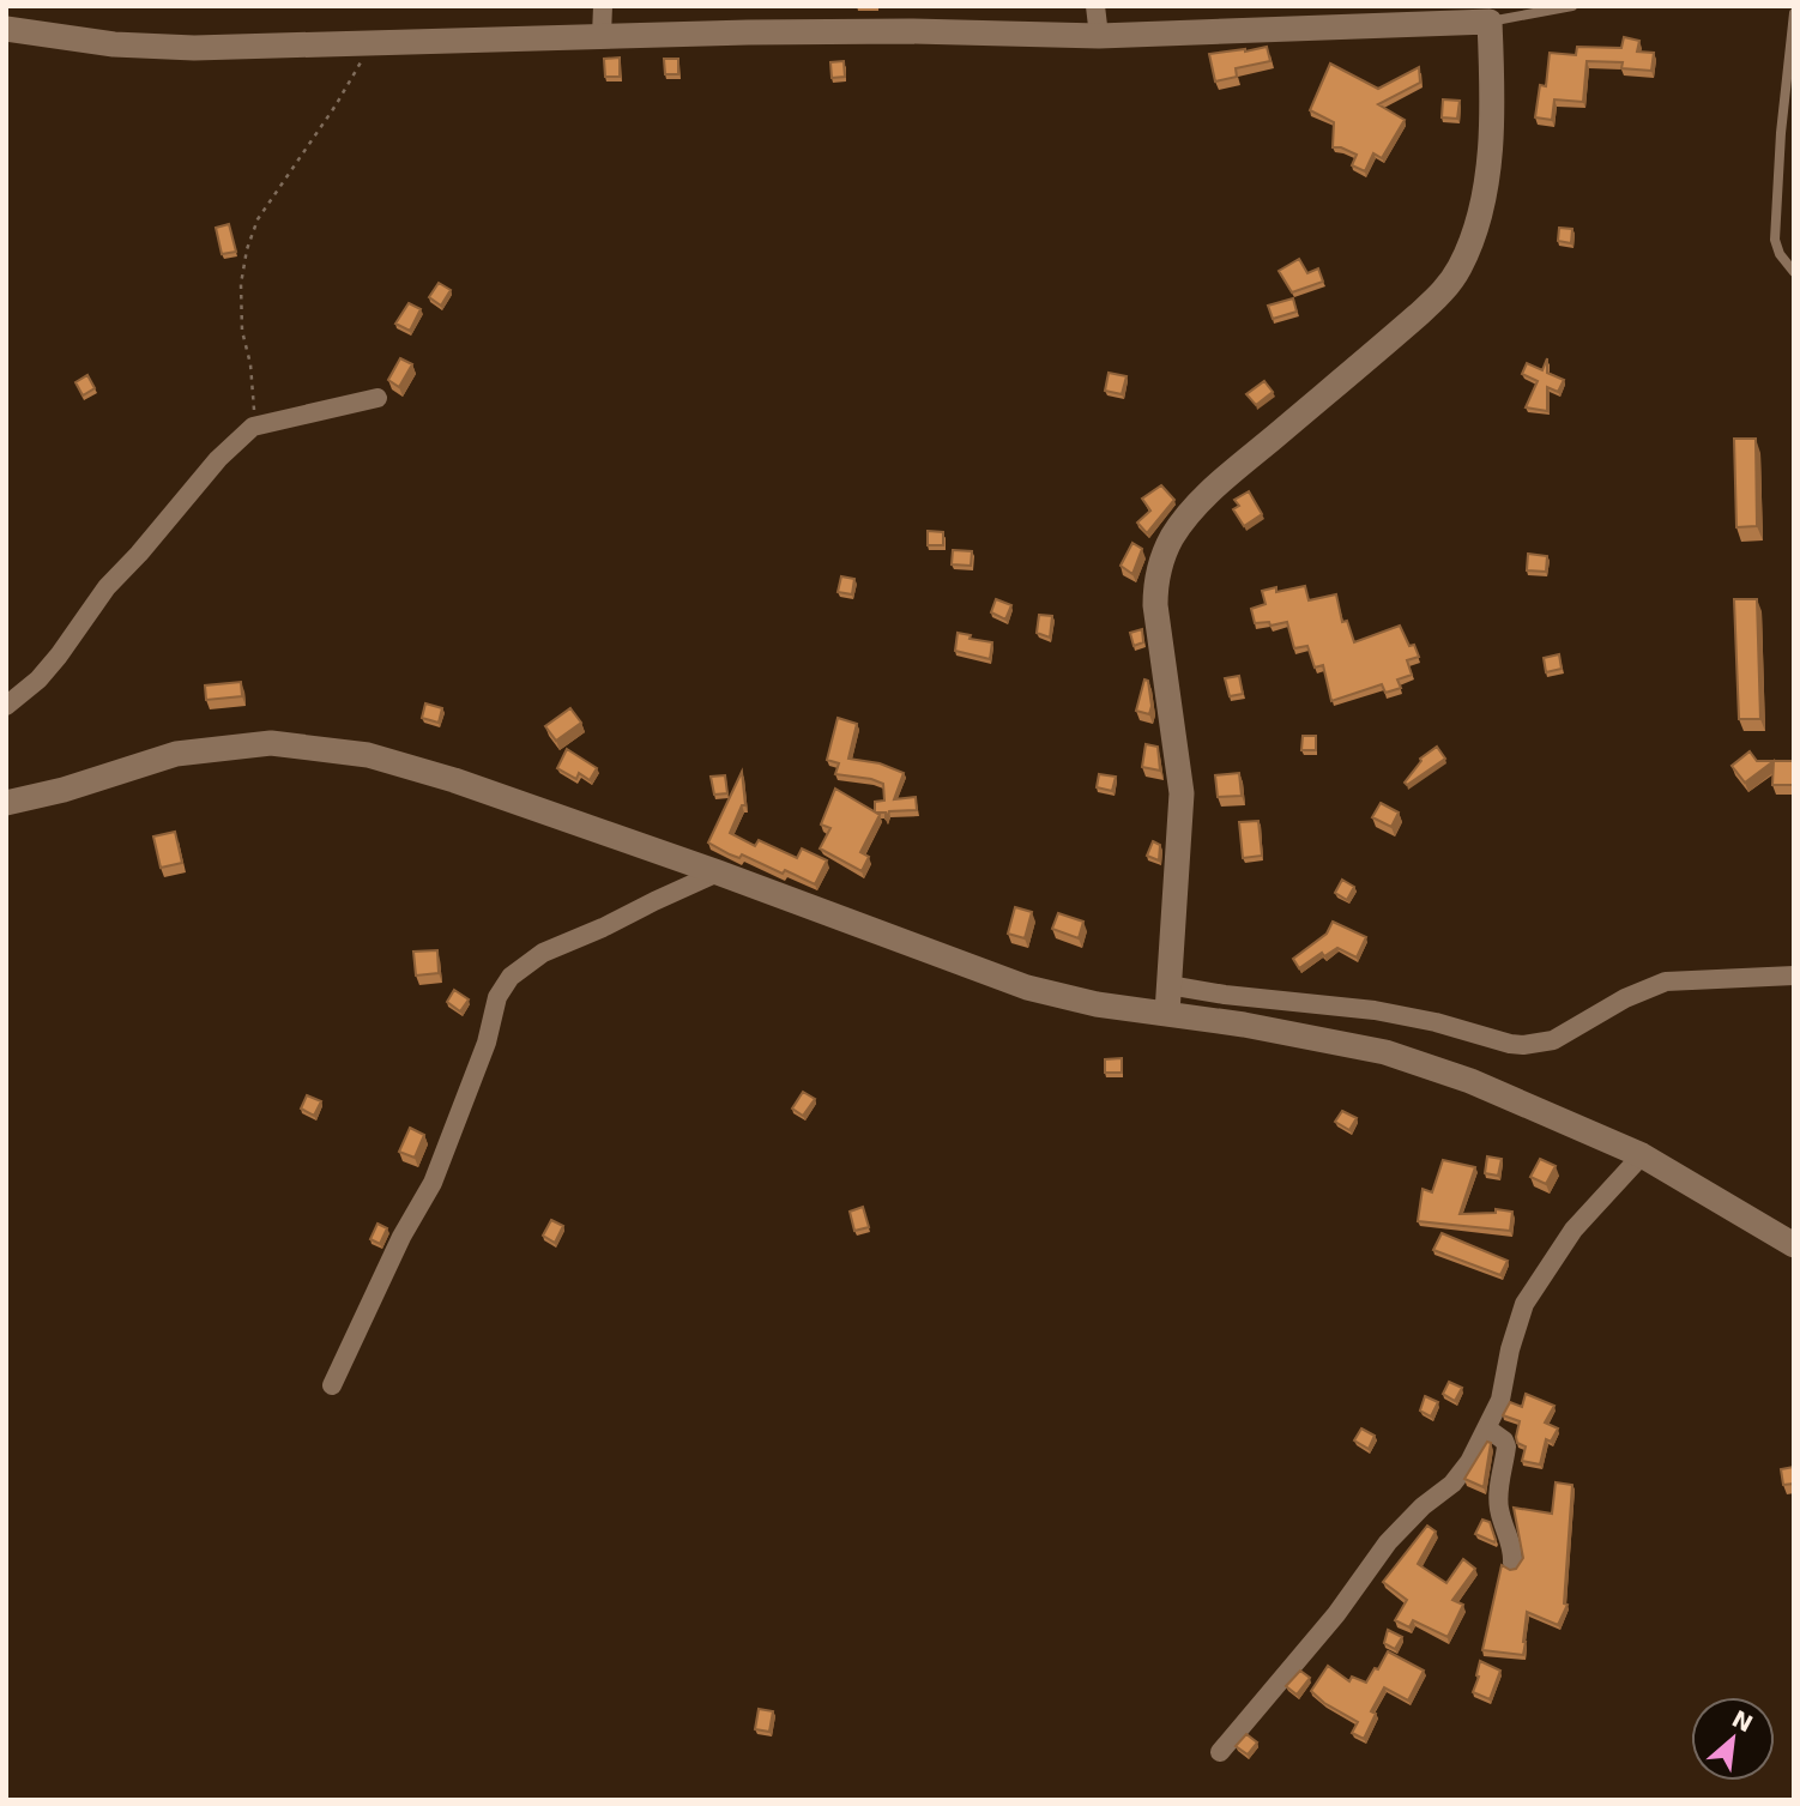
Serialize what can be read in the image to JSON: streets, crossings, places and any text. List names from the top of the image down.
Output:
{
  "north": "top right"
}
